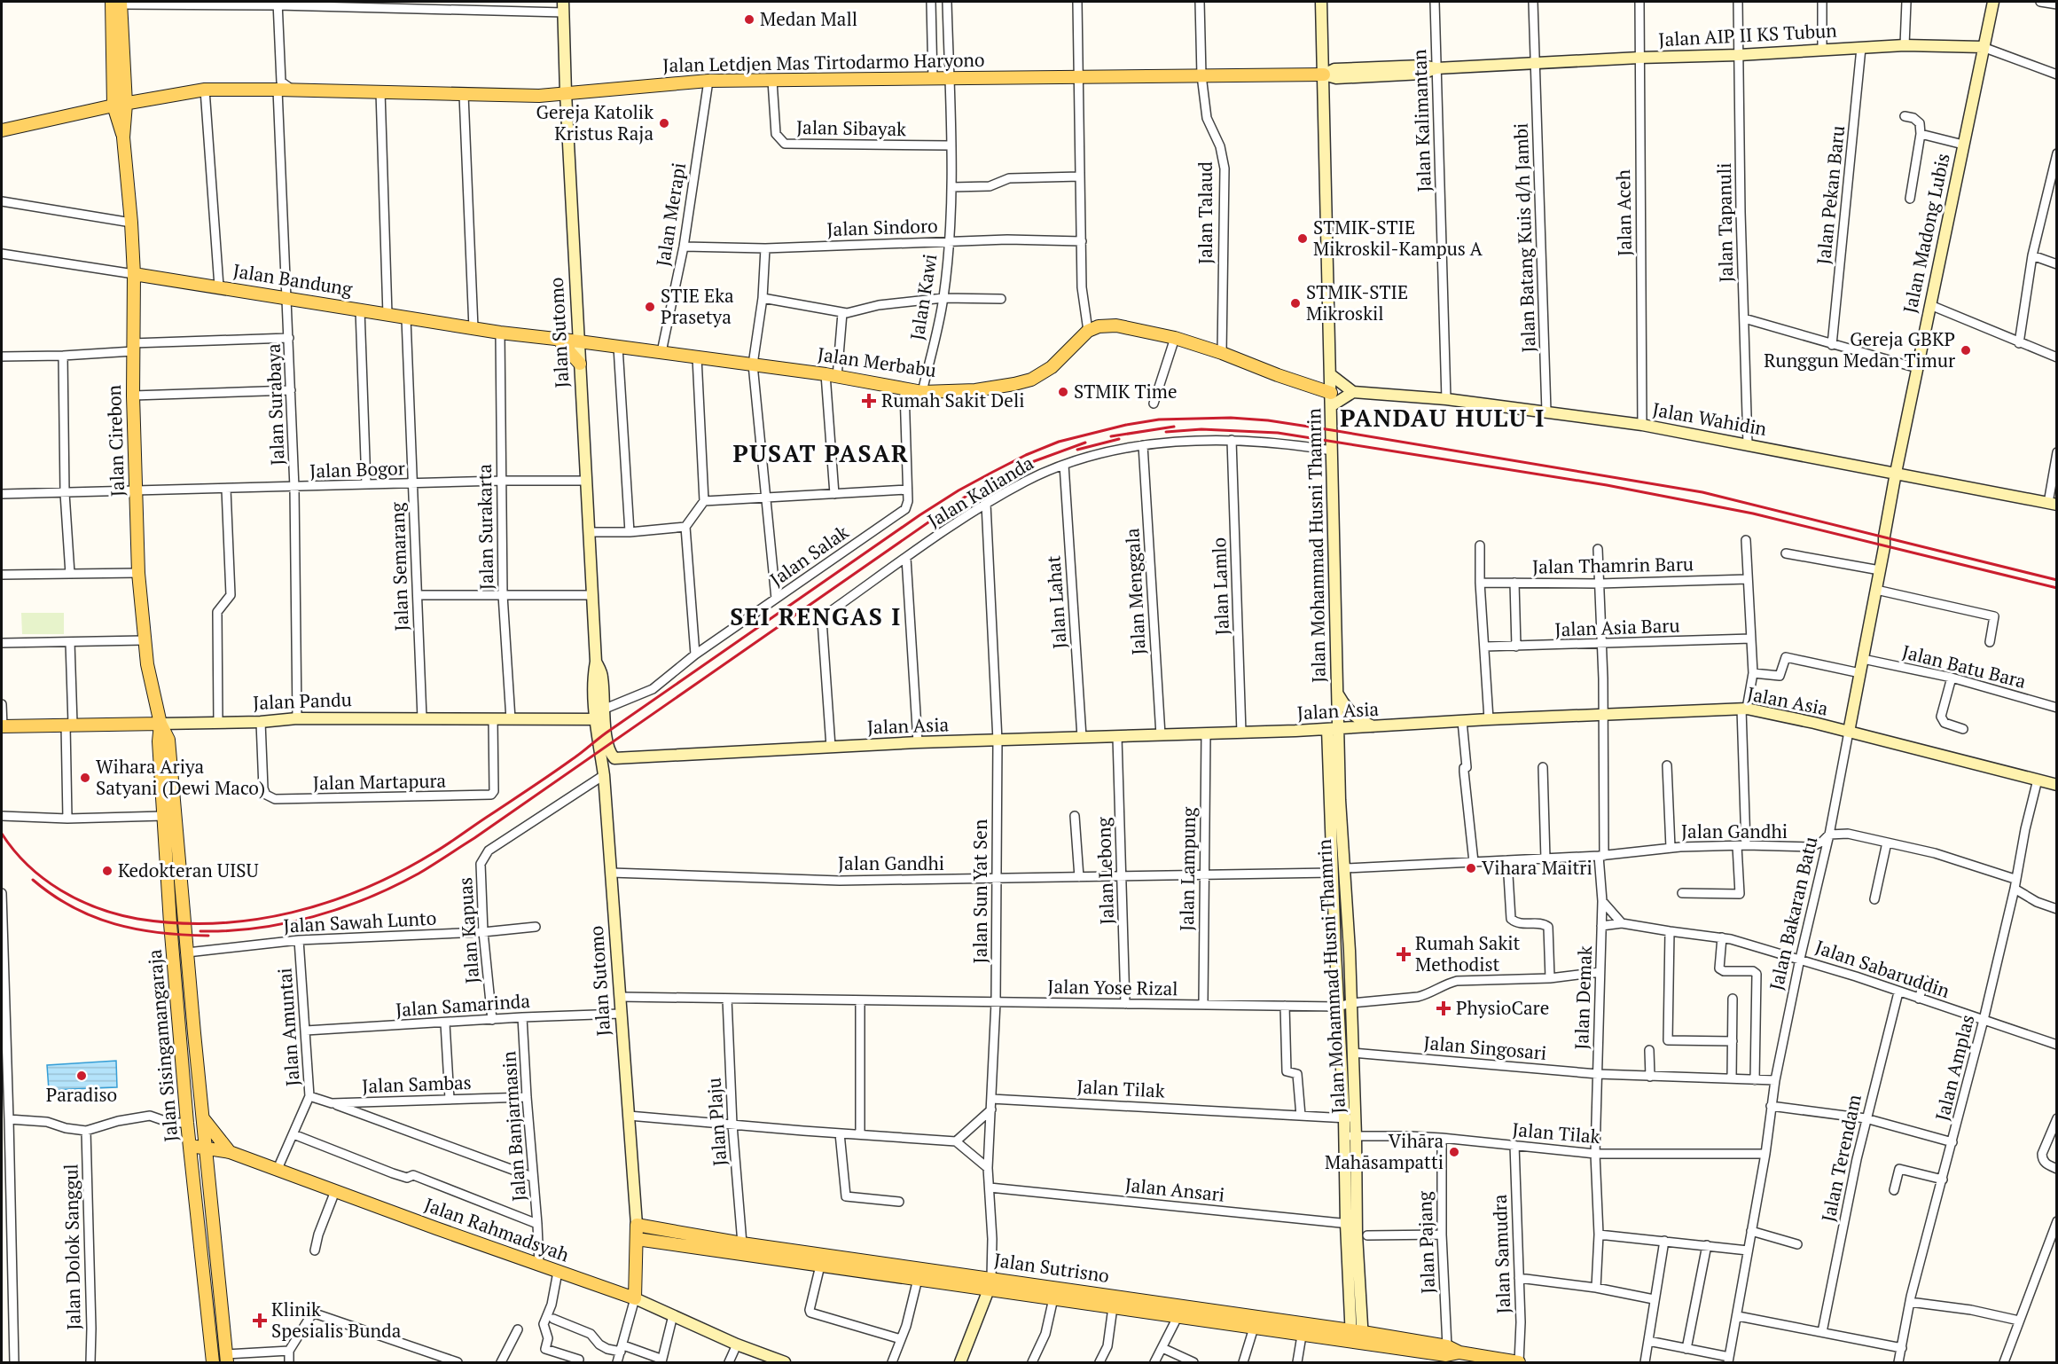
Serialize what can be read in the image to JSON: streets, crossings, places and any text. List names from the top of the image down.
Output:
{
  "streets": {
    "main road": [
      "Jalan AIP II KS Tubun",
      "Jalan Letdjen Mas Tirtodarmo Haryono",
      "Jalan Madong Lubis",
      "Jalan Bandung",
      "Jalan Sutomo",
      "Jalan Merbabu",
      "Jalan Wahidin",
      "Jalan Cirebon",
      "Jalan Mohammad Husni Thamrin",
      "Jalan Pandu",
      "Jalan Asia",
      "Jalan Bakaran Batu",
      "Jalan Sisingamangaraja",
      "Jalan Rahmadsyah",
      "Jalan Sutrisno"
    ],
    "street": [
      "Jalan Kalimantan",
      "Jalan Sibayak",
      "Jalan Pekan Baru",
      "Jalan Talaud",
      "Jalan Aceh",
      "Jalan Merapi",
      "Jalan Tapanuli",
      "Jalan Sindoro",
      "Jalan Batang Kuis d/h Jambi",
      "Jalan Kawi",
      "Jalan Surabaya",
      "Jalan Bogor",
      "Jalan Kalianda",
      "Jalan Surakarta",
      "Jalan Salak",
      "Jalan Thamrin Baru",
      "Jalan Semarang",
      "Jalan Lamlo",
      "Jalan Menggala",
      "Jalan Lahat",
      "Jalan Asia Baru",
      "Jalan Batu Bara",
      "Jalan Martapura",
      "Jalan Gandhi",
      "Jalan Lampung",
      "Jalan Lebong",
      "Jalan Sun Yat Sen",
      "Jalan Sawah Lunto",
      "Jalan Kapuas",
      "Jalan Sabaruddin",
      "Jalan Yose Rizal",
      "Jalan Demak",
      "Jalan Samarinda",
      "Jalan Amuntai",
      "Jalan Singosari",
      "Jalan Amplas",
      "Jalan Sambas",
      "Jalan Tilak",
      "Jalan Plaju",
      "Jalan Banjarmasin",
      "Jalan Terendam",
      "Jalan Ansari",
      "Jalan Pajang",
      "Jalan Dolok Sanggul",
      "Jalan Samudra"
    ]
  },
  "crossings": [
    ["Jalan AIP II KS Tubun", "Jalan Letdjen Mas Tirtodarmo Haryono"],
    ["Jalan AIP II KS Tubun", "Jalan Kalimantan"],
    ["Jalan AIP II KS Tubun", "Jalan Pekan Baru"],
    ["Jalan AIP II KS Tubun", "Jalan Aceh"],
    ["Jalan AIP II KS Tubun", "Jalan Tapanuli"],
    ["Jalan AIP II KS Tubun", "Jalan Madong Lubis"],
    ["Jalan AIP II KS Tubun", "Jalan Batang Kuis d/h Jambi"],
    ["Jalan AIP II KS Tubun", "Jalan Mohammad Husni Thamrin"],
    ["Jalan Letdjen Mas Tirtodarmo Haryono", "Jalan Sibayak"],
    ["Jalan Letdjen Mas Tirtodarmo Haryono", "Jalan Talaud"],
    ["Jalan Letdjen Mas Tirtodarmo Haryono", "Jalan Merapi"],
    ["Jalan Letdjen Mas Tirtodarmo Haryono", "Jalan Kawi"],
    ["Jalan Letdjen Mas Tirtodarmo Haryono", "Jalan Sutomo"],
    ["Jalan Letdjen Mas Tirtodarmo Haryono", "Jalan Surabaya"],
    ["Jalan Letdjen Mas Tirtodarmo Haryono", "Jalan Cirebon"],
    ["Jalan Letdjen Mas Tirtodarmo Haryono", "Jalan Mohammad Husni Thamrin"],
    ["Jalan Kalimantan", "Jalan Wahidin"],
    ["Jalan Sibayak", "Jalan Kawi"],
    ["Jalan Aceh", "Jalan Wahidin"],
    ["Jalan Merapi", "Jalan Sindoro"],
    ["Jalan Merapi", "Jalan Merbabu"],
    ["Jalan Tapanuli", "Jalan Wahidin"],
    ["Jalan Sindoro", "Jalan Kawi"],
    ["Jalan Madong Lubis", "Jalan Wahidin"],
    ["Jalan Madong Lubis", "Jalan Bakaran Batu"],
    ["Jalan Batang Kuis d/h Jambi", "Jalan Wahidin"],
    ["Jalan Bandung", "Jalan Sutomo"],
    ["Jalan Bandung", "Jalan Merbabu"],
    ["Jalan Bandung", "Jalan Surabaya"],
    ["Jalan Bandung", "Jalan Cirebon"],
    ["Jalan Bandung", "Jalan Surakarta"],
    ["Jalan Bandung", "Jalan Semarang"],
    ["Jalan Kawi", "Jalan Merbabu"],
    ["Jalan Sutomo", "Jalan Merbabu"],
    ["Jalan Sutomo", "Jalan Bogor"],
    ["Jalan Sutomo", "Jalan Salak"],
    ["Jalan Sutomo", "Jalan Pandu"],
    ["Jalan Sutomo", "Jalan Asia"],
    ["Jalan Sutomo", "Jalan Gandhi"],
    ["Jalan Sutomo", "Jalan Kapuas"],
    ["Jalan Sutomo", "Jalan Yose Rizal"],
    ["Jalan Sutomo", "Jalan Samarinda"],
    ["Jalan Sutomo", "Jalan Rahmadsyah"],
    ["Jalan Sutomo", "Jalan Sutrisno"],
    ["Jalan Merbabu", "Jalan Salak"],
    ["Jalan Surabaya", "Jalan Bogor"],
    ["Jalan Surabaya", "Jalan Pandu"],
    ["Jalan Wahidin", "Jalan Bakaran Batu"],
    ["Jalan Cirebon", "Jalan Bogor"],
    ["Jalan Cirebon", "Jalan Pandu"],
    ["Jalan Cirebon", "Jalan Sisingamangaraja"],
    ["Jalan Bogor", "Jalan Surakarta"],
    ["Jalan Bogor", "Jalan Semarang"],
    ["Jalan Kalianda", "Jalan Mohammad Husni Thamrin"],
    ["Jalan Kalianda", "Jalan Lamlo"],
    ["Jalan Kalianda", "Jalan Menggala"],
    ["Jalan Kalianda", "Jalan Lahat"],
    ["Jalan Kalianda", "Jalan Asia"],
    ["Jalan Kalianda", "Jalan Sun Yat Sen"],
    ["Jalan Surakarta", "Jalan Pandu"],
    ["Jalan Mohammad Husni Thamrin", "Jalan Asia"],
    ["Jalan Mohammad Husni Thamrin", "Jalan Gandhi"],
    ["Jalan Mohammad Husni Thamrin", "Jalan Yose Rizal"],
    ["Jalan Mohammad Husni Thamrin", "Jalan Singosari"],
    ["Jalan Mohammad Husni Thamrin", "Jalan Tilak"],
    ["Jalan Mohammad Husni Thamrin", "Jalan Ansari"],
    ["Jalan Mohammad Husni Thamrin", "Jalan Sutrisno"],
    ["Jalan Salak", "Jalan Pandu"],
    ["Jalan Thamrin Baru", "Jalan Demak"],
    ["Jalan Semarang", "Jalan Pandu"],
    ["Jalan Lamlo", "Jalan Asia"],
    ["Jalan Menggala", "Jalan Asia"],
    ["Jalan Lahat", "Jalan Asia"],
    ["Jalan Asia Baru", "Jalan Demak"],
    ["Jalan Batu Bara", "Jalan Bakaran Batu"],
    ["Jalan Pandu", "Jalan Martapura"],
    ["Jalan Pandu", "Jalan Sisingamangaraja"],
    ["Jalan Asia", "Jalan Lampung"],
    ["Jalan Asia", "Jalan Lebong"],
    ["Jalan Asia", "Jalan Sun Yat Sen"],
    ["Jalan Asia", "Jalan Bakaran Batu"],
    ["Jalan Asia", "Jalan Demak"],
    ["Jalan Asia", "Jalan Amplas"],
    ["Jalan Gandhi", "Jalan Lampung"],
    ["Jalan Gandhi", "Jalan Lebong"],
    ["Jalan Gandhi", "Jalan Sun Yat Sen"],
    ["Jalan Gandhi", "Jalan Bakaran Batu"],
    ["Jalan Gandhi", "Jalan Demak"],
    ["Jalan Lampung", "Jalan Yose Rizal"],
    ["Jalan Lebong", "Jalan Yose Rizal"],
    ["Jalan Sun Yat Sen", "Jalan Yose Rizal"],
    ["Jalan Sun Yat Sen", "Jalan Tilak"],
    ["Jalan Sun Yat Sen", "Jalan Ansari"],
    ["Jalan Sun Yat Sen", "Jalan Sutrisno"],
    ["Jalan Bakaran Batu", "Jalan Sabaruddin"],
    ["Jalan Bakaran Batu", "Jalan Singosari"],
    ["Jalan Bakaran Batu", "Jalan Tilak"],
    ["Jalan Sawah Lunto", "Jalan Kapuas"],
    ["Jalan Sawah Lunto", "Jalan Amuntai"],
    ["Jalan Sawah Lunto", "Jalan Sisingamangaraja"],
    ["Jalan Kapuas", "Jalan Samarinda"],
    ["Jalan Sabaruddin", "Jalan Demak"],
    ["Jalan Sabaruddin", "Jalan Amplas"],
    ["Jalan Sabaruddin", "Jalan Terendam"],
    ["Jalan Yose Rizal", "Jalan Demak"],
    ["Jalan Yose Rizal", "Jalan Plaju"],
    ["Jalan Demak", "Jalan Singosari"],
    ["Jalan Demak", "Jalan Tilak"],
    ["Jalan Samarinda", "Jalan Amuntai"],
    ["Jalan Samarinda", "Jalan Banjarmasin"],
    ["Jalan Amuntai", "Jalan Sambas"],
    ["Jalan Amuntai", "Jalan Rahmadsyah"],
    ["Jalan Sisingamangaraja", "Jalan Rahmadsyah"],
    ["Jalan Sambas", "Jalan Banjarmasin"],
    ["Jalan Tilak", "Jalan Pajang"],
    ["Jalan Tilak", "Jalan Samudra"],
    ["Jalan Plaju", "Jalan Sutrisno"],
    ["Jalan Banjarmasin", "Jalan Rahmadsyah"],
    ["Jalan Pajang", "Jalan Sutrisno"],
    ["Jalan Samudra", "Jalan Sutrisno"]
  ],
  "districts": ["PANDAU HULU I", "PUSAT PASAR", "SEI RENGAS I"],
  "places": {
    "other": [
      "Medan Mall",
      "Gereja Katolik Kristus Raja",
      "STMIK-STIE Mikroskil-Kampus A",
      "STMIK-STIE Mikroskil",
      "STIE Eka Prasetya",
      "Gereja GBKP Runggun Medan Timur",
      "STMIK Time",
      "Wihara Ariya Satyani (Dewi Maco)",
      "Vihara Maitri",
      "Kedokteran UISU",
      "Paradiso",
      "Vihāra Mahāsampatti"
    ],
    "health": [
      "Rumah Sakit Deli",
      "Rumah Sakit Methodist",
      "PhysioCare",
      "Klinik Spesialis Bunda"
    ]
  }
}
